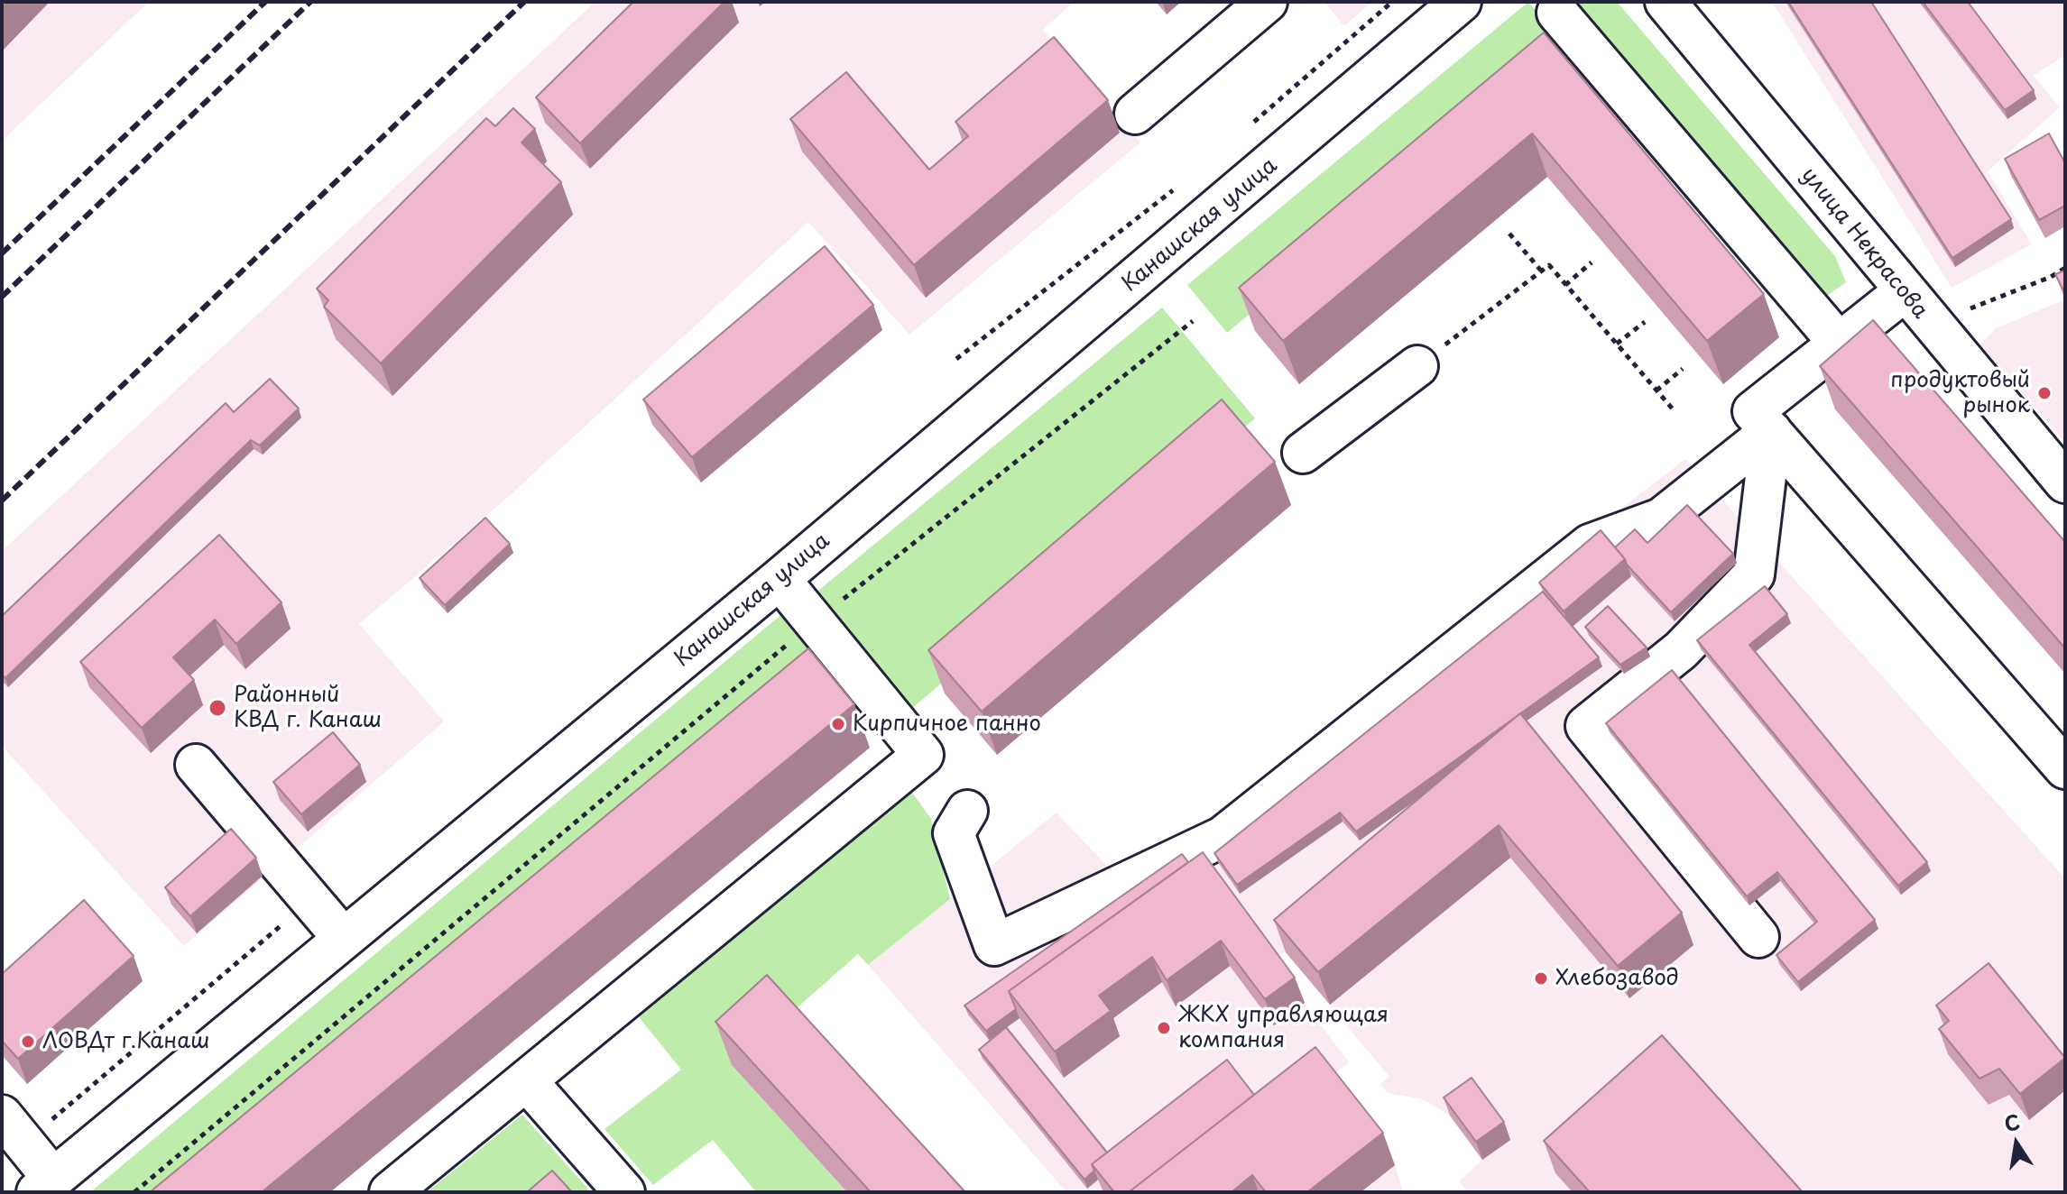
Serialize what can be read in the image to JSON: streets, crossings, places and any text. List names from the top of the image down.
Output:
{
  "streets": {
    "street": ["Канашская улица", "улица Некрасова"]
  },
  "places": [
    "продуктовый рынок",
    "Районный КВД г. Канаш",
    "Кирпичное панно",
    "Хлебозавод",
    "ЖКХ управляющая компания",
    "ЛОВДт г.Канаш"
  ],
  "north": "top"
}
